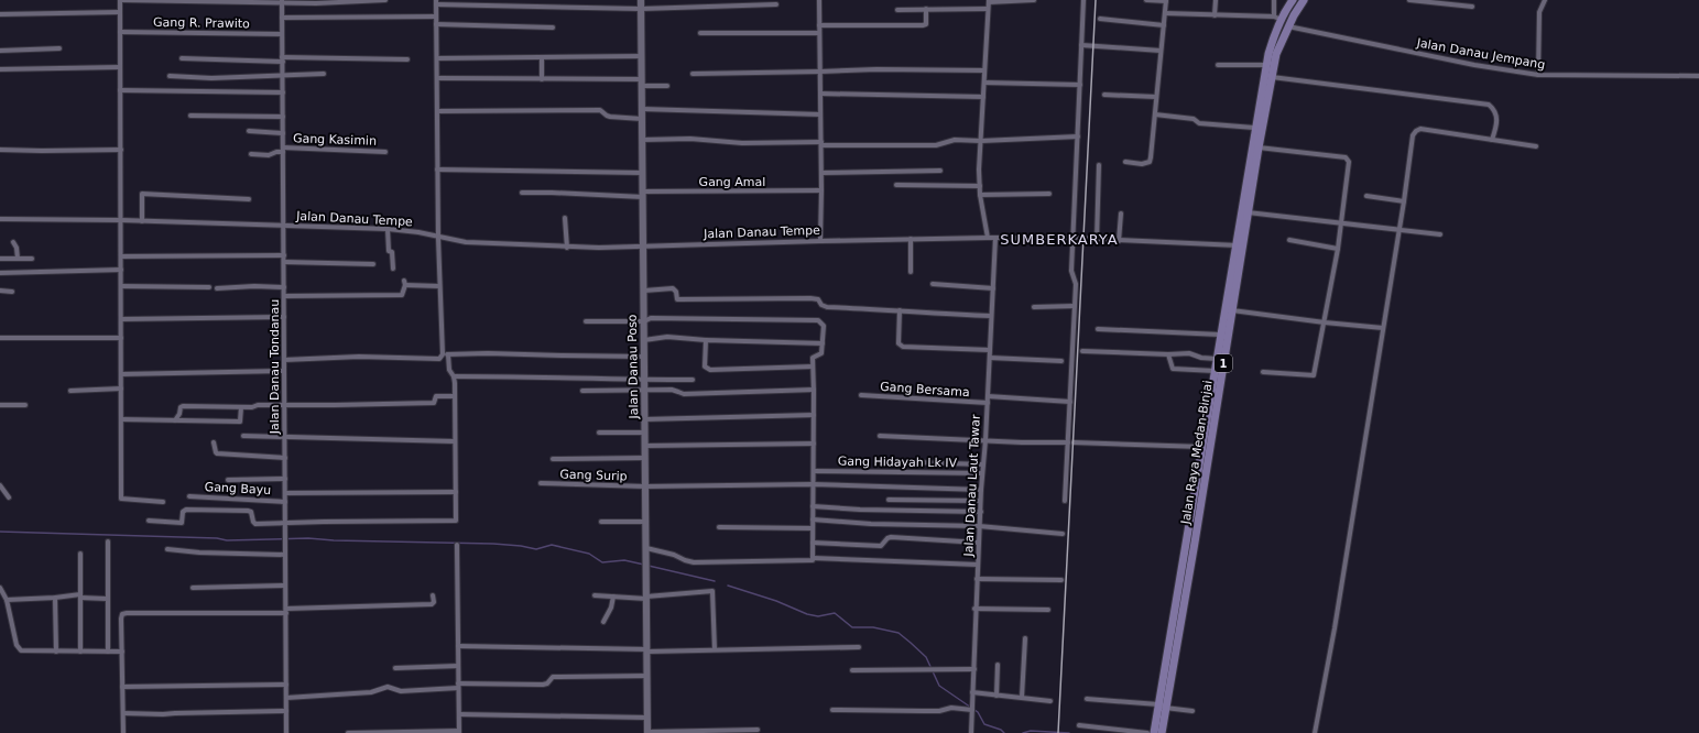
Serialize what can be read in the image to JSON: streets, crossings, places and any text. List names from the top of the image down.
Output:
{
  "streets": {
    "main road": ["1", "Jalan Raya Medan-Binjai"],
    "street": [
      "Gang R. Prawito",
      "Jalan Danau Jempang",
      "Gang Kasimin",
      "Gang Amal",
      "Jalan Danau Tempe",
      "Jalan Danau Tondanau",
      "Jalan Danau Poso",
      "Gang Bersama",
      "Gang Hidayah Lk IV",
      "Gang Surip",
      "Jalan Danau Laut Tawar",
      "Gang Bayu"
    ]
  },
  "crossings": [
    ["Gang R. Prawito", "Jalan Danau Tondanau"],
    ["Jalan Danau Jempang", "Jalan Raya Medan-Binjai"],
    ["Gang Kasimin", "Jalan Danau Tondanau"],
    ["Gang Amal", "Jalan Danau Poso"],
    ["Jalan Danau Tempe", "Jalan Danau Tondanau"],
    ["Jalan Danau Tempe", "Jalan Danau Poso"],
    ["Jalan Danau Tempe", "Jalan Raya Medan-Binjai"],
    ["Jalan Danau Tempe", "Jalan Danau Laut Tawar"],
    ["Jalan Danau Tondanau", "Gang Bayu"],
    ["Jalan Danau Poso", "Gang Surip"],
    ["Gang Bersama", "Jalan Danau Laut Tawar"],
    ["Gang Hidayah Lk IV", "Jalan Danau Laut Tawar"],
    ["Gang Surip", "Jalan Danau Laut Tawar"]
  ],
  "districts": ["SUMBERKARYA"]
}
